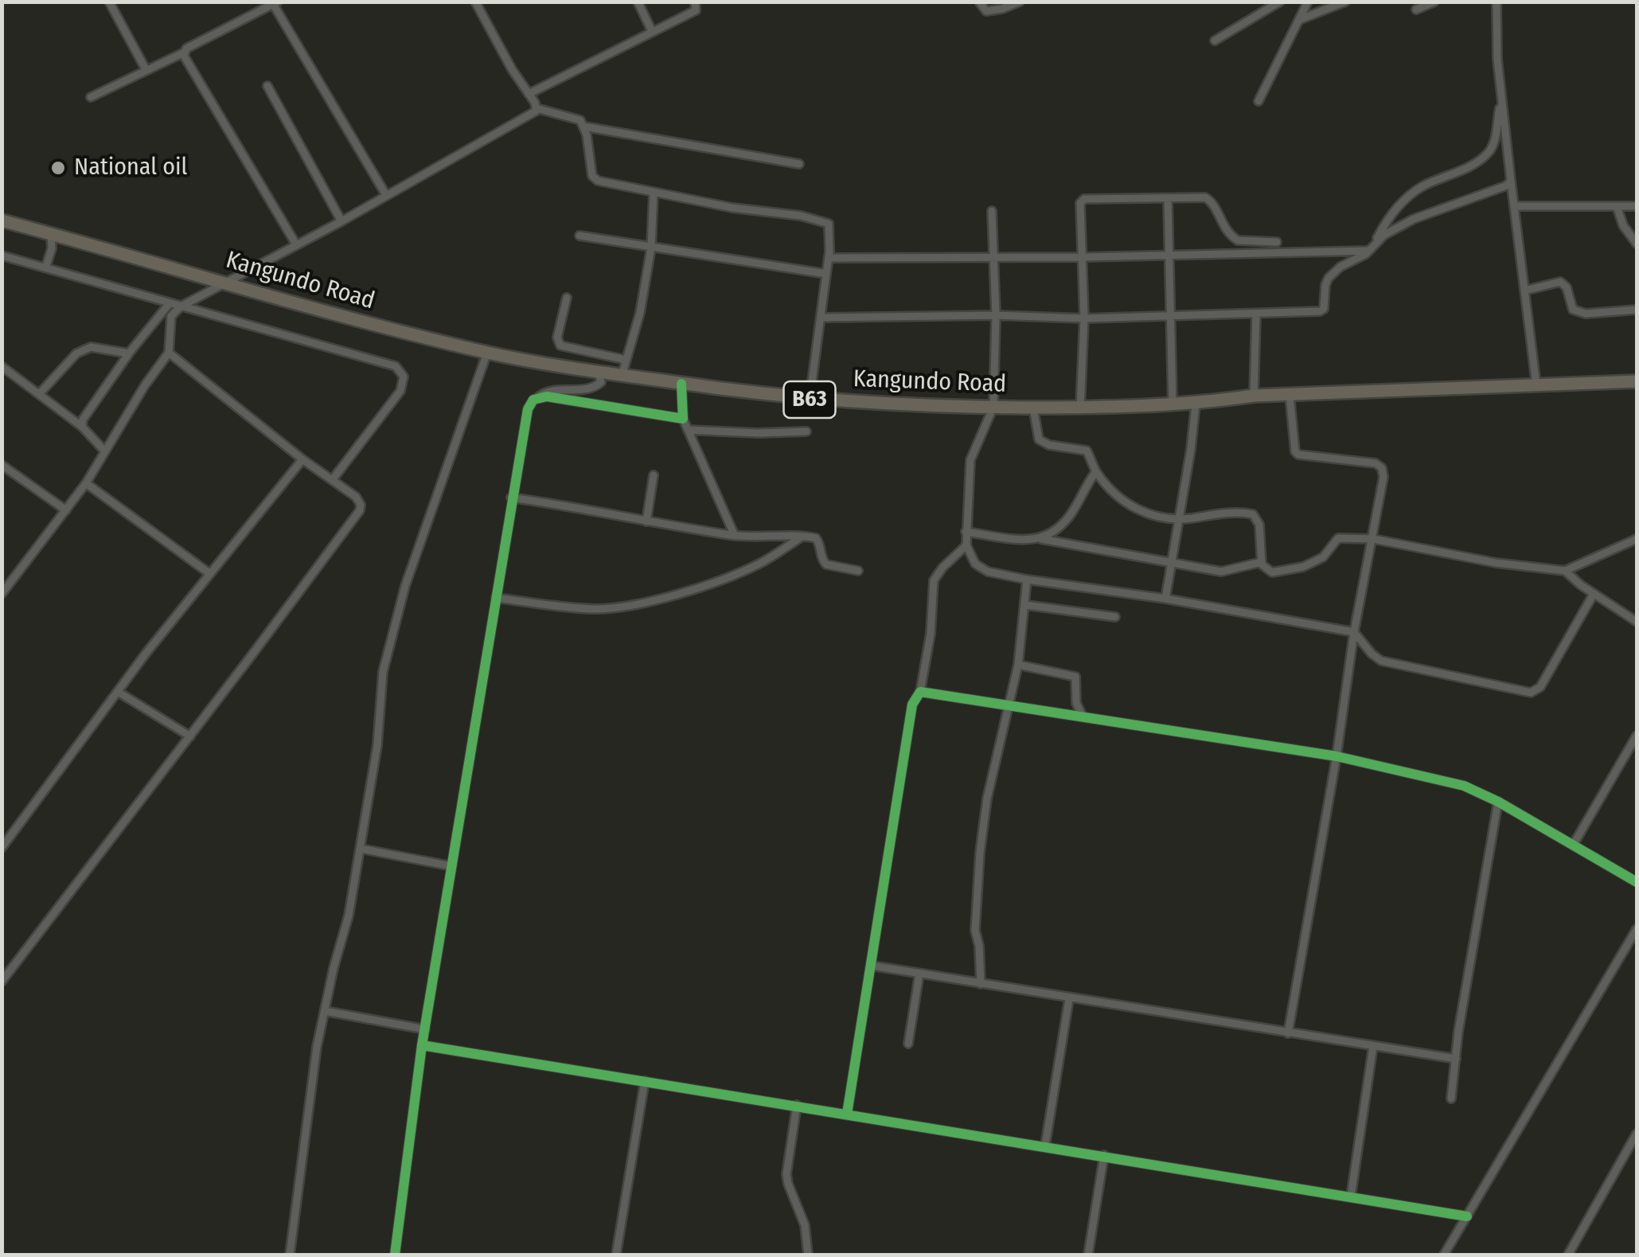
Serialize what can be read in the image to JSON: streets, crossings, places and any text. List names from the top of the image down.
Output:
{
  "streets": {
    "highway": ["Kangundo Road", "B63"]
  },
  "places": ["National oil"]
}
